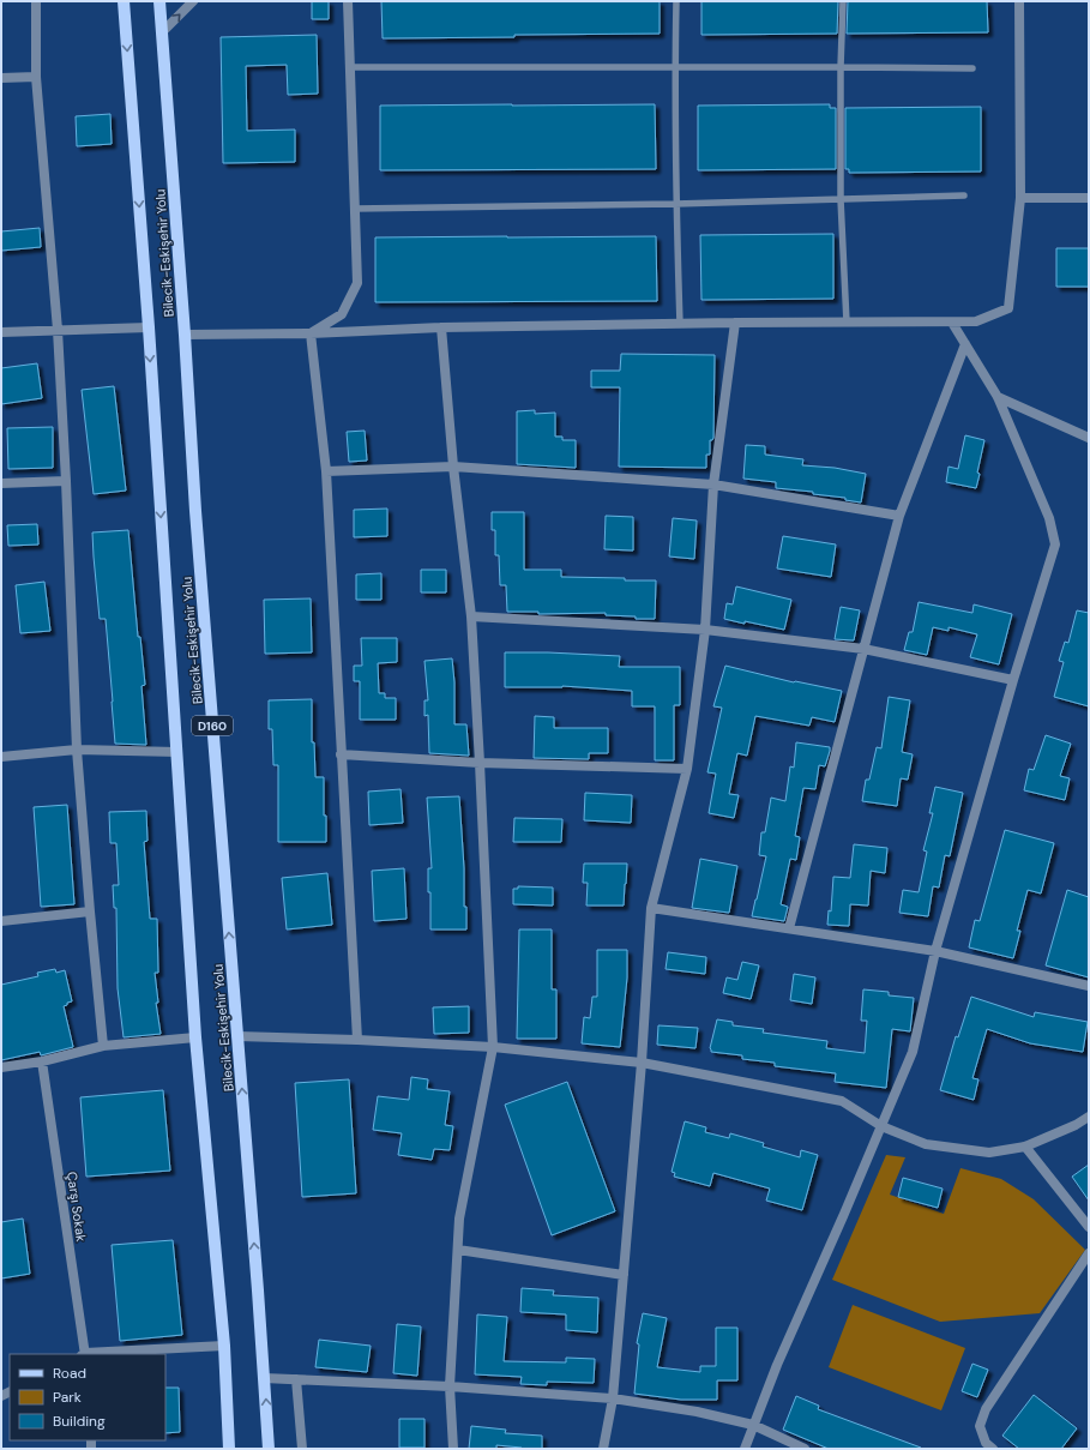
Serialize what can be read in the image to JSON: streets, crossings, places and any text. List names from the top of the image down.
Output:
{
  "streets": {
    "main road": ["Bilecik-Eskişehir Yolu", "D160"],
    "street": ["Çarşı Sokak"]
  },
  "legend": ["Road", "Park", "Building"]
}
